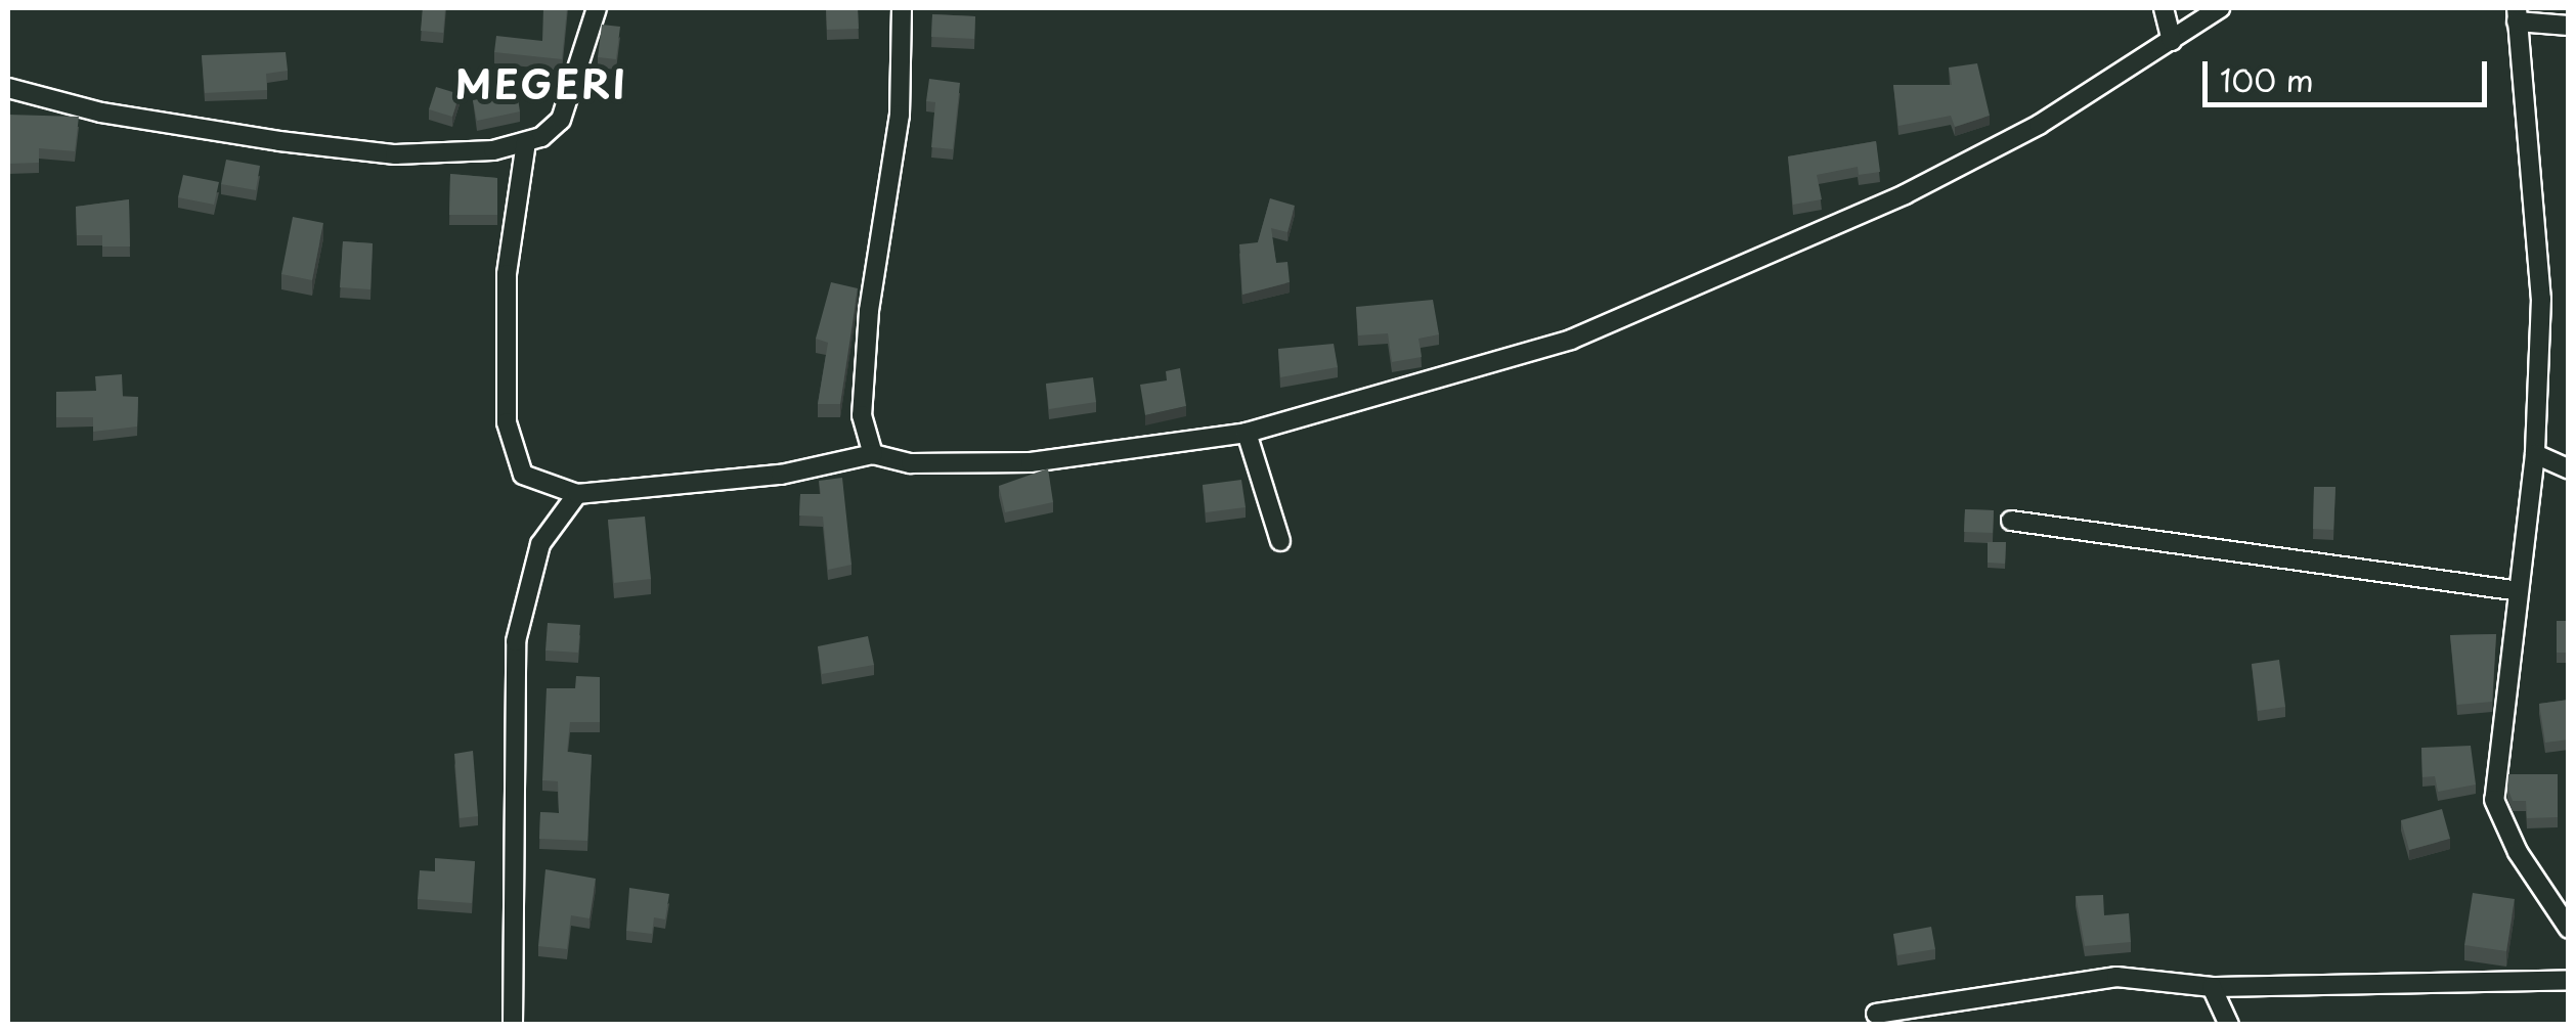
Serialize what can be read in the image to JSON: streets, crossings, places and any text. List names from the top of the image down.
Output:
{
  "districts": ["MEGERI"],
  "scale_bar": "100 m"
}
